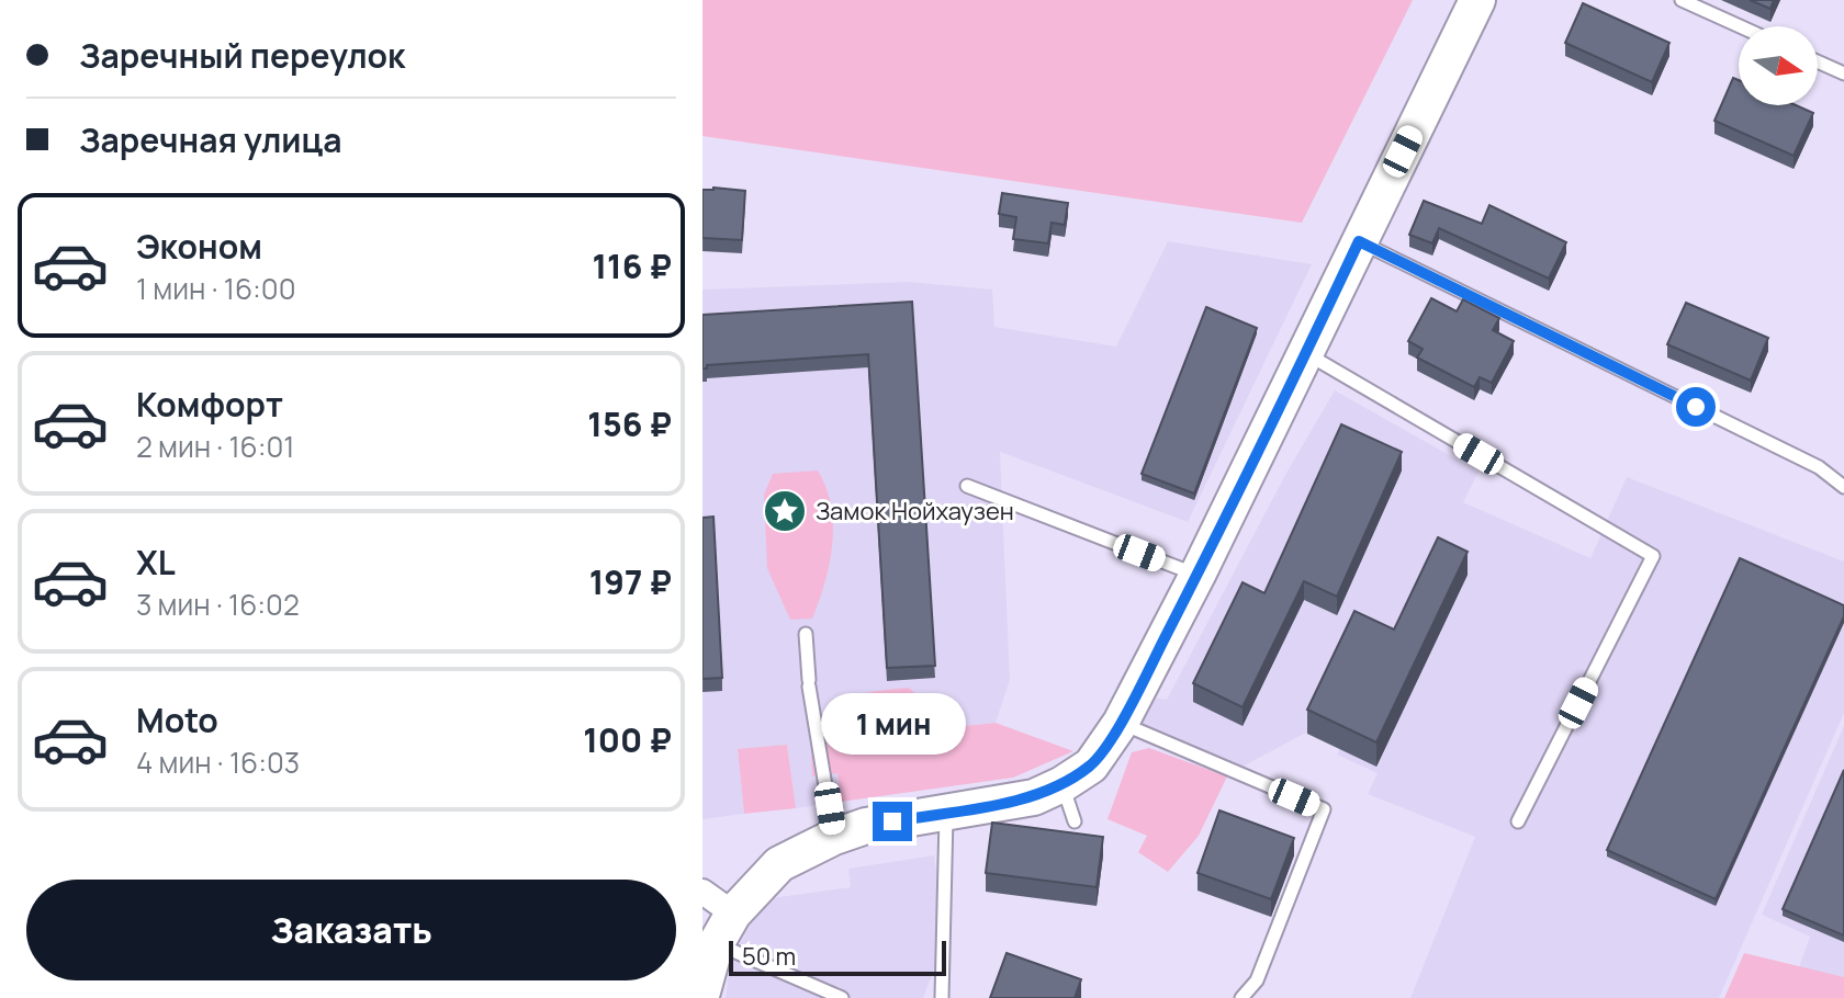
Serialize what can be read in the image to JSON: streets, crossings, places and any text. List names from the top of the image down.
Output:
{
  "places": {
    "place": ["Замок Нойхаузен"]
  },
  "scale_bar": "50 m",
  "north": "right",
  "page": {
    "banner": ["Заречный переулок", "Заречная улица"],
    "list": [
      {
        "name": "Эконом",
        "note": "1 мин · 16:00",
        "value": "116 ₽"
      },
      {
        "name": "Комфорт",
        "note": "2 мин · 16:01",
        "value": "156 ₽"
      },
      {
        "name": "XL",
        "note": "3 мин · 16:02",
        "value": "197 ₽"
      },
      {
        "name": "Moto",
        "note": "4 мин · 16:03",
        "value": "100 ₽"
      }
    ],
    "bubble": "1 мин",
    "buttons": "Заказать",
    "scale": "50 m"
  }
}
